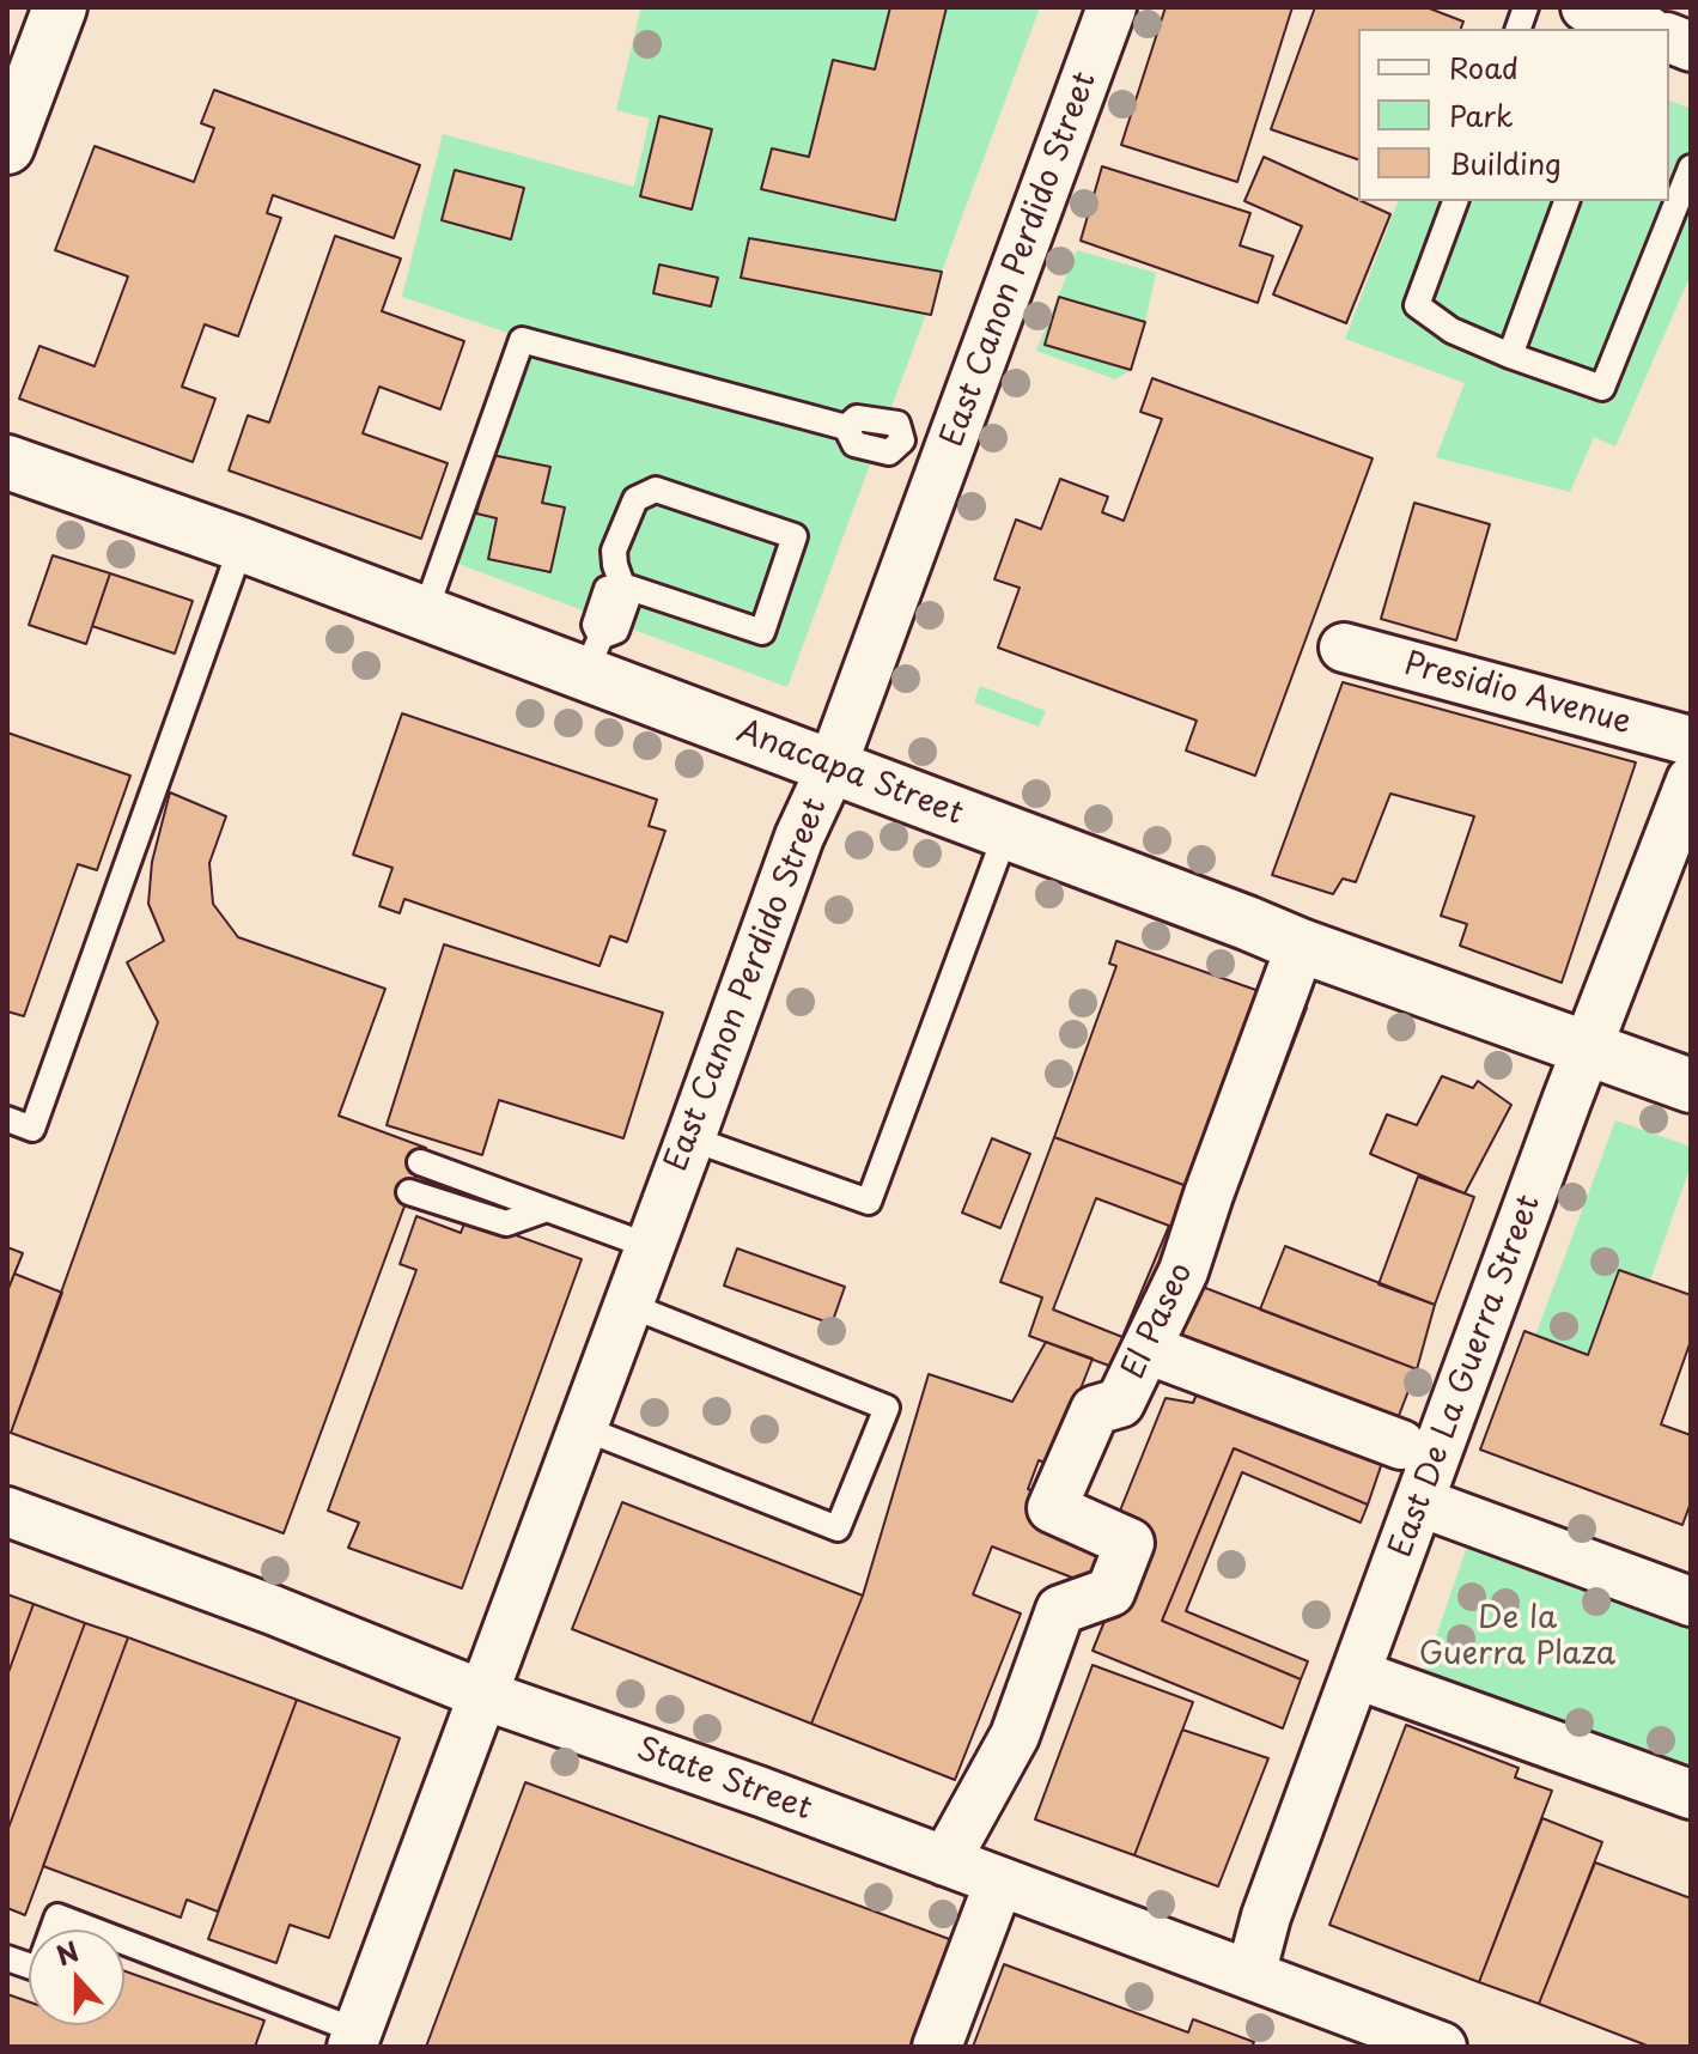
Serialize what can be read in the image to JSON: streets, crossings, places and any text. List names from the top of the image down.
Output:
{
  "streets": {
    "street": [
      "East Canon Perdido Street",
      "Presidio Avenue",
      "Anacapa Street",
      "El Paseo",
      "East De La Guerra Street",
      "State Street"
    ]
  },
  "crossings": [
    ["East Canon Perdido Street", "Anacapa Street"],
    ["East Canon Perdido Street", "State Street"],
    ["Anacapa Street", "El Paseo"],
    ["Anacapa Street", "East De La Guerra Street"],
    ["El Paseo", "State Street"],
    ["East De La Guerra Street", "State Street"]
  ],
  "parks": ["De la Guerra Plaza"],
  "legend": ["Road", "Park", "Building"],
  "north": "top"
}
